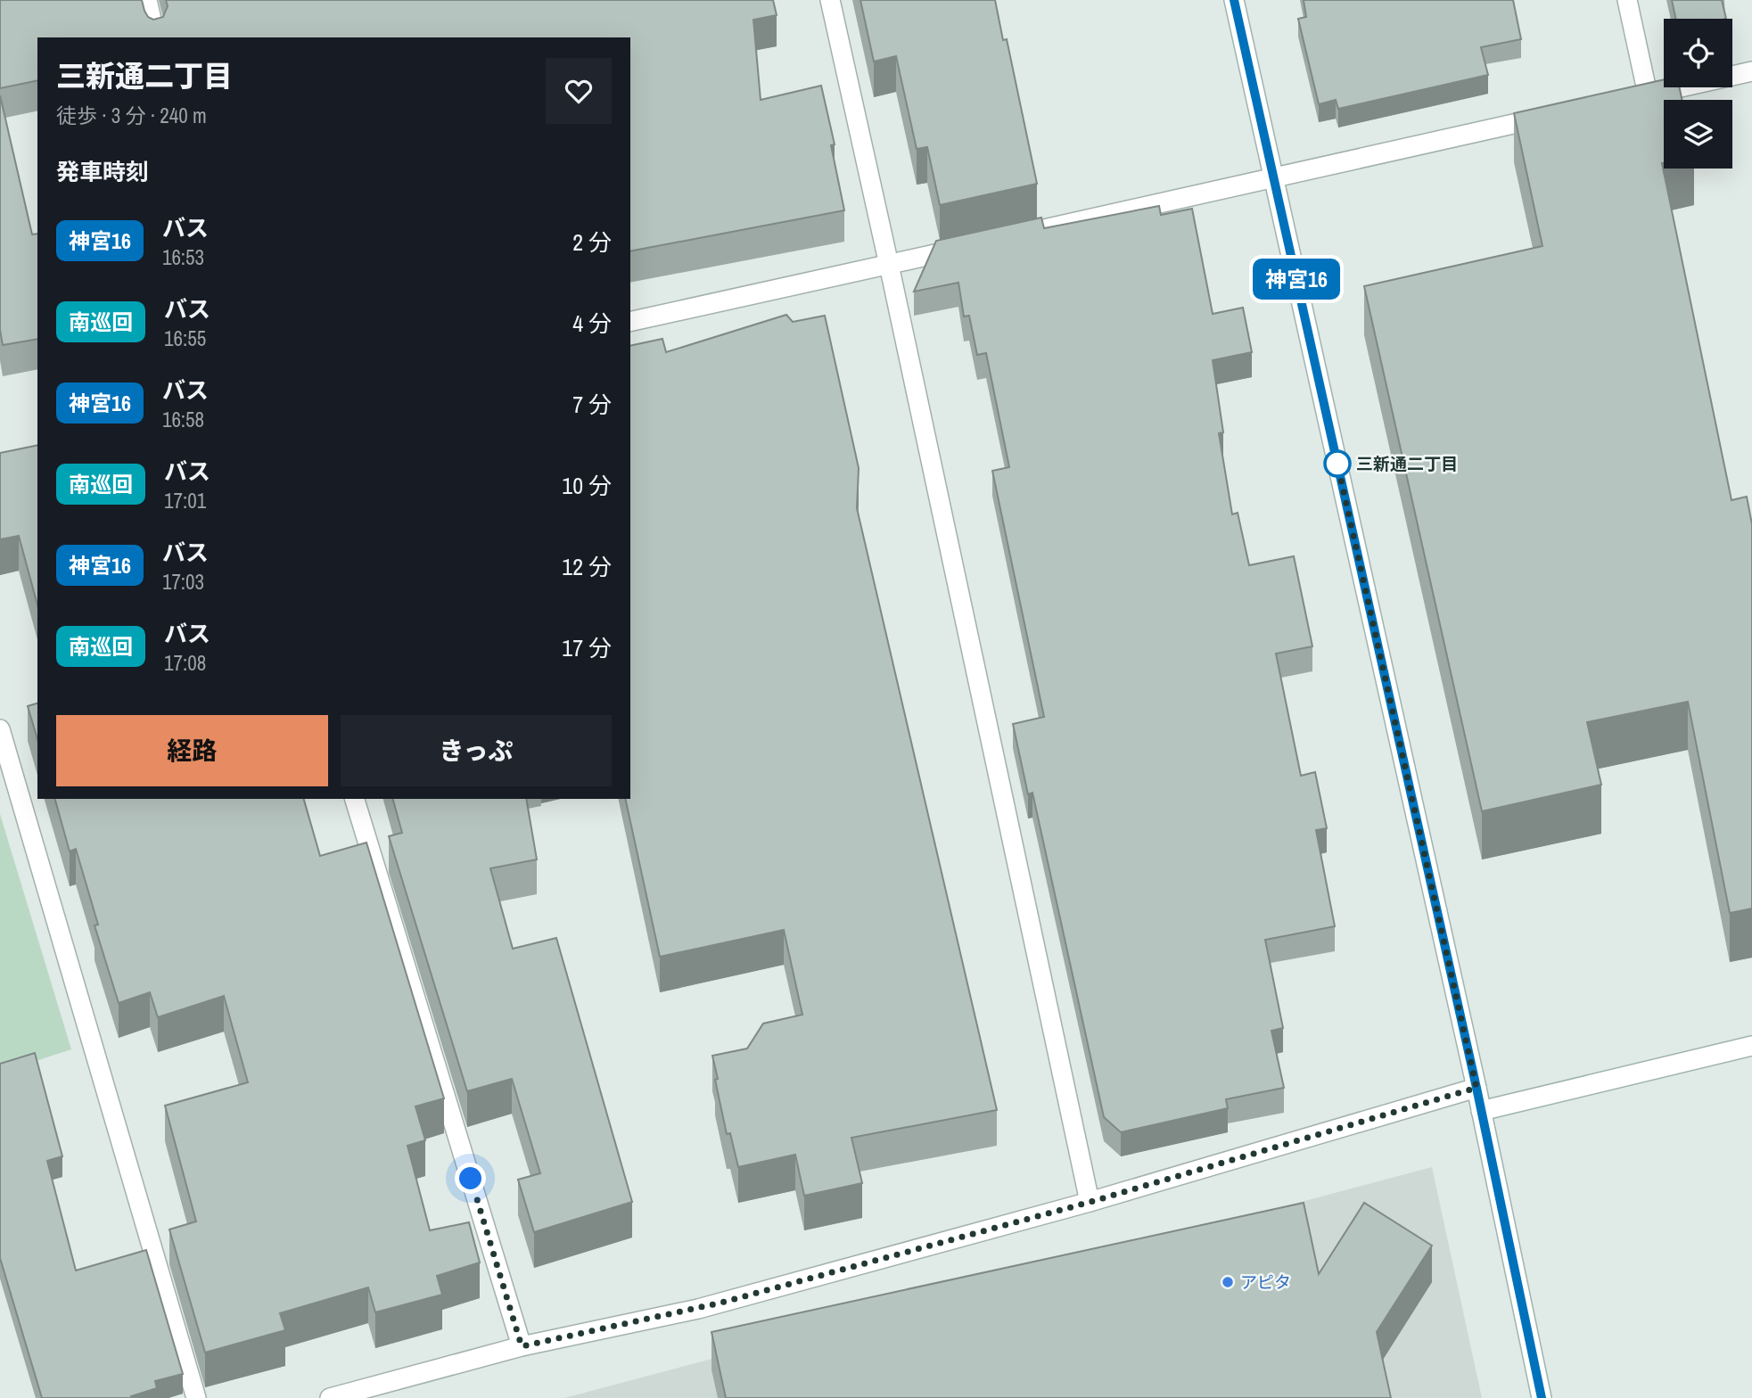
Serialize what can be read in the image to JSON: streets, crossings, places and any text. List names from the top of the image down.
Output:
{
  "places": ["三新通二丁目", "アピタ"],
  "lines": ["bus line 神宮16"],
  "page": {
    "on_map": "神宮16",
    "heading": [
      ["三新通二丁目", "徒歩 · 3 分 · 240 m"],
      "発車時刻"
    ],
    "list": [
      {
        "mark": "神宮16",
        "name": "バス",
        "note": "16:53",
        "value": "2 分"
      },
      {
        "mark": "南巡回",
        "name": "バス",
        "note": "16:55",
        "value": "4 分"
      },
      {
        "mark": "神宮16",
        "name": "バス",
        "note": "16:58",
        "value": "7 分"
      },
      {
        "mark": "南巡回",
        "name": "バス",
        "note": "17:01",
        "value": "10 分"
      },
      {
        "mark": "神宮16",
        "name": "バス",
        "note": "17:03",
        "value": "12 分"
      },
      {
        "mark": "南巡回",
        "name": "バス",
        "note": "17:08",
        "value": "17 分"
      }
    ],
    "buttons": ["経路", "きっぷ"]
  }
}
